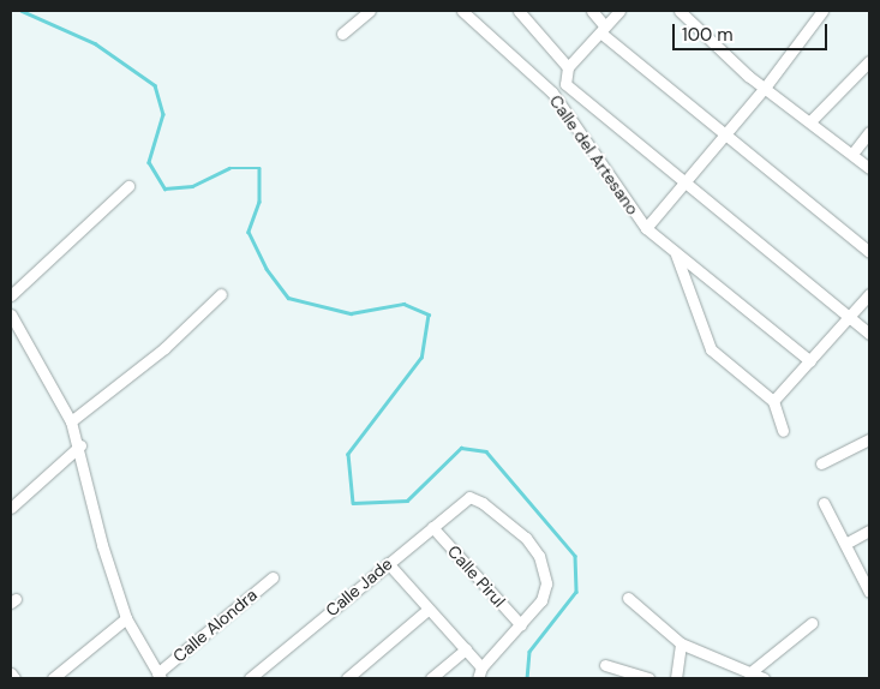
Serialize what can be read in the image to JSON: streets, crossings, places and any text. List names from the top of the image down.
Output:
{
  "streets": {
    "street": [
      "Calle del Artesano",
      "Calle Pirul",
      "Calle Jade",
      "Calle Alondra"
    ]
  },
  "crossings": [
    ["Calle Pirul", "Calle Jade"]
  ],
  "scale_bar": "100 m"
}
